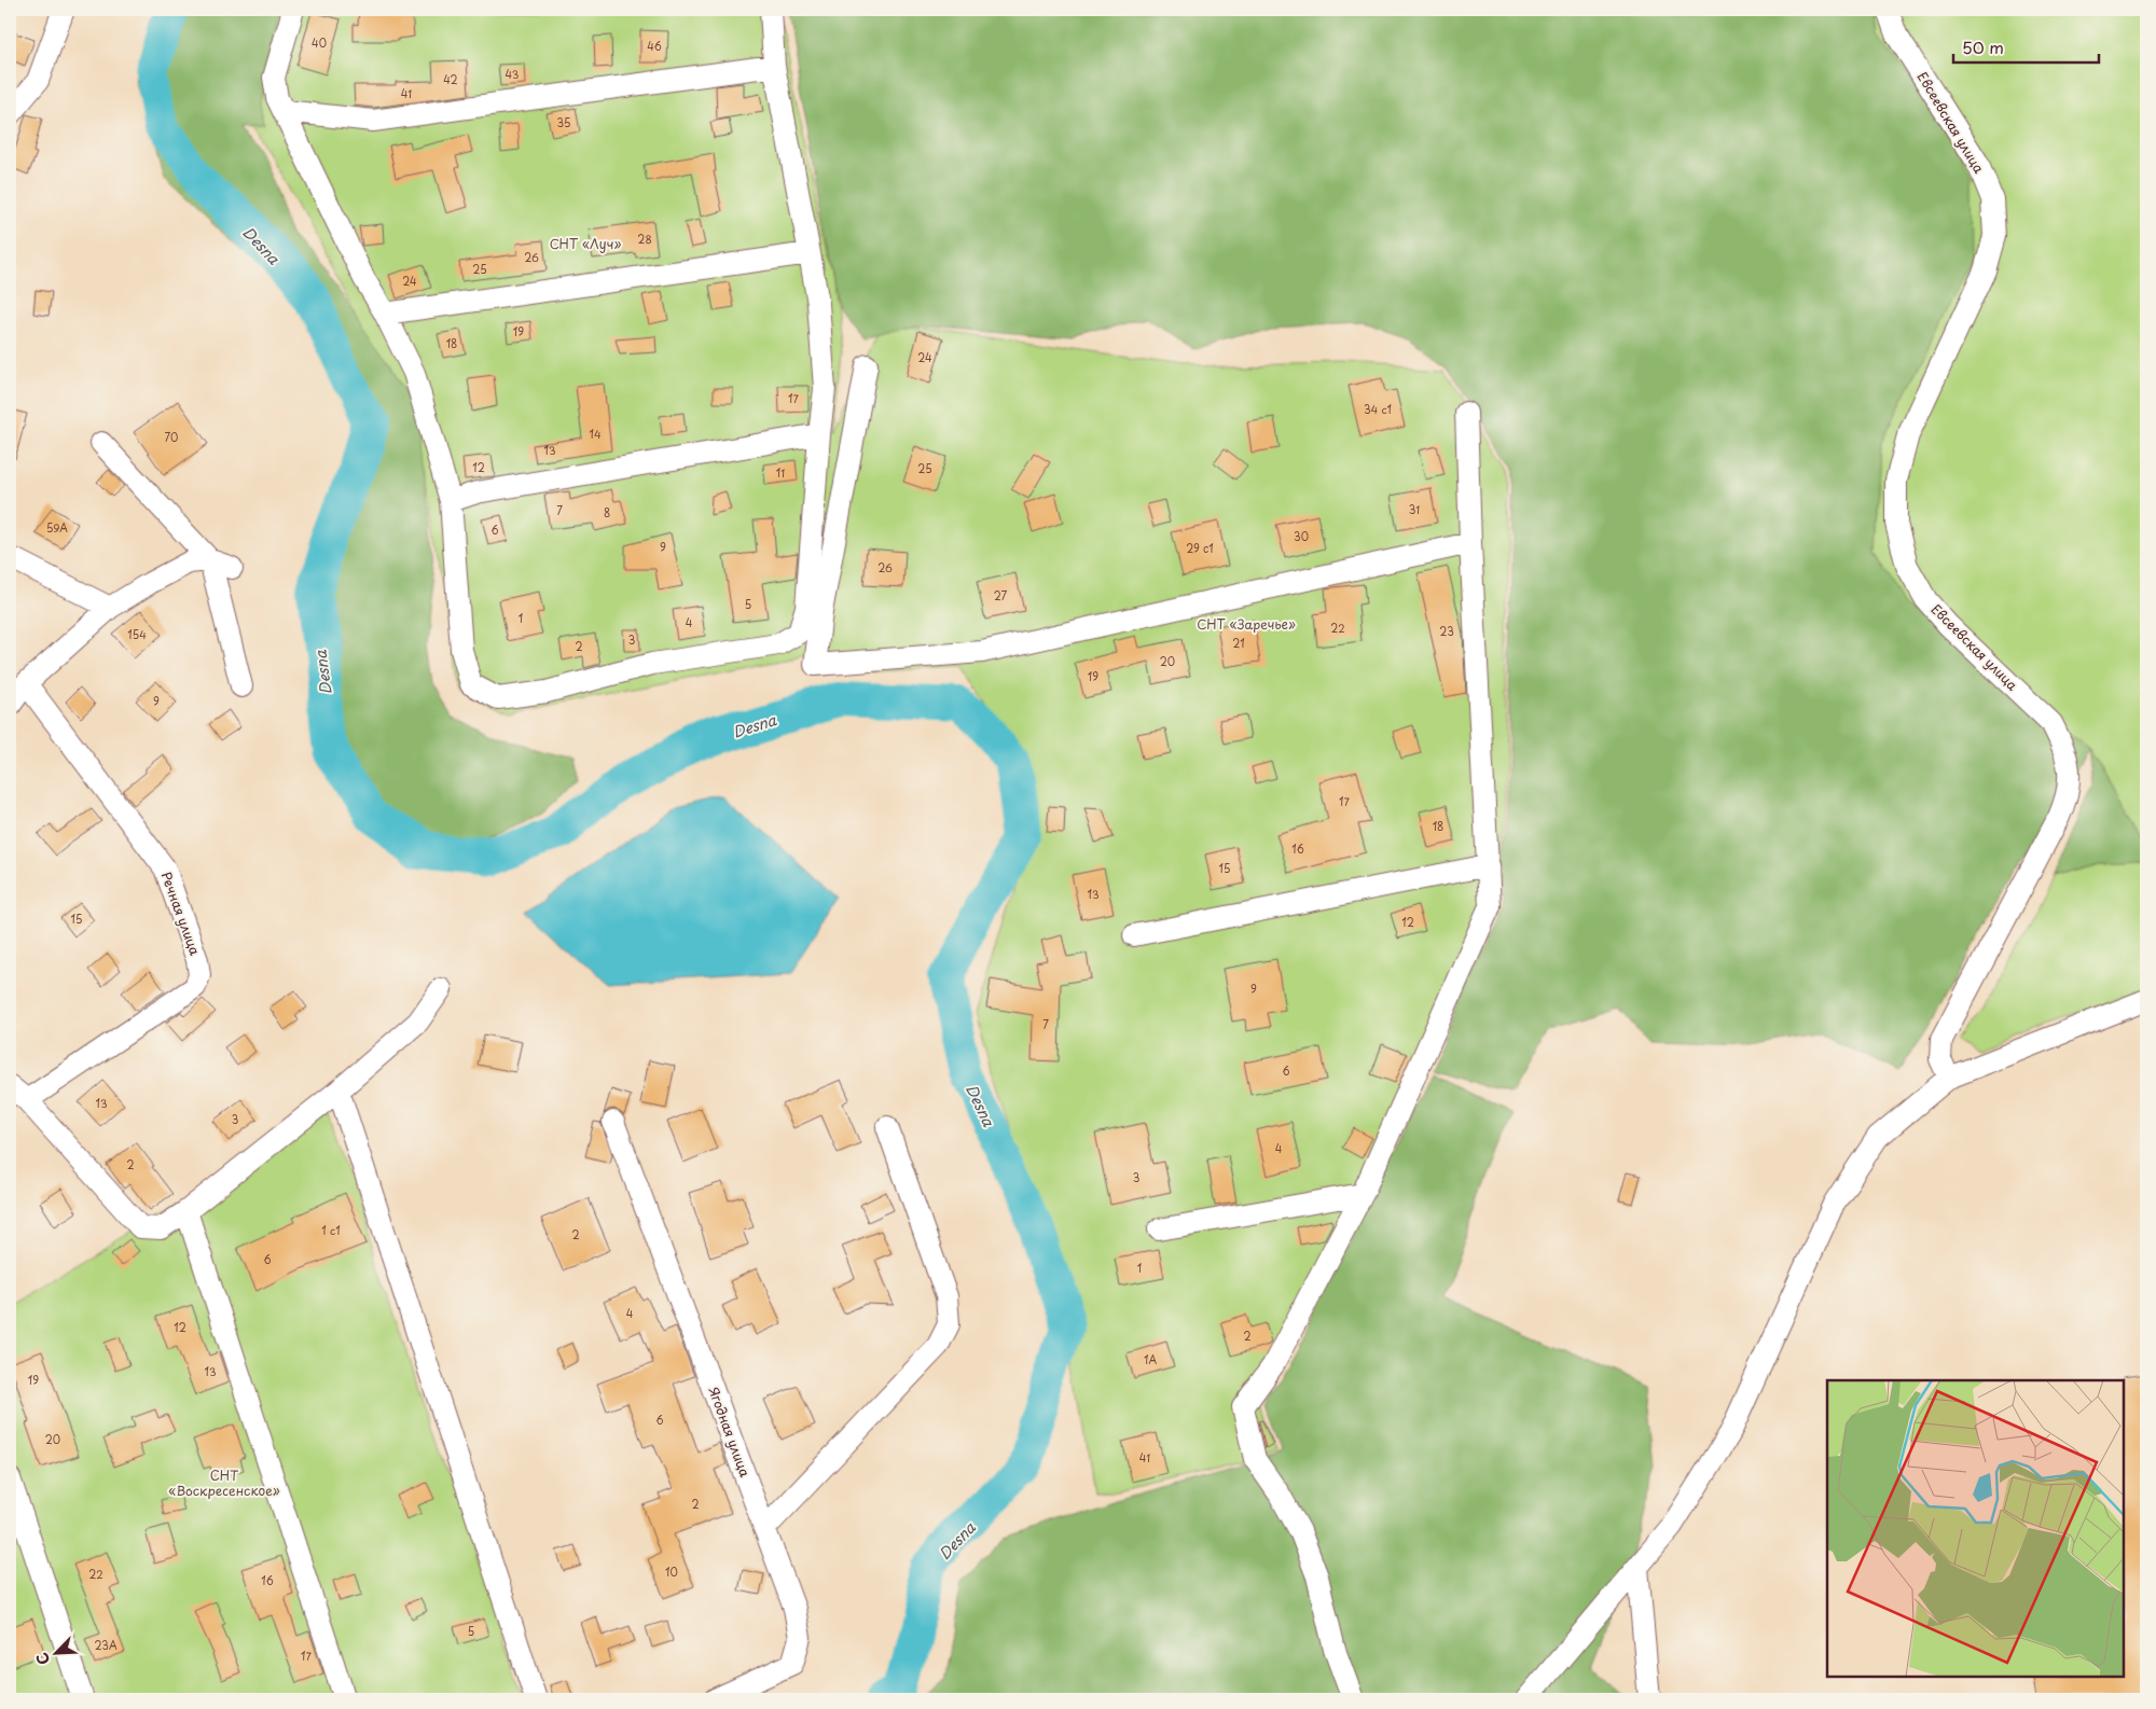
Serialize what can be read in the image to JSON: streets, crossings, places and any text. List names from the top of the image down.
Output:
{
  "streets": {
    "street": ["Евсеевская улица", "Речная улица", "Ягодная улица"]
  },
  "water": ["Desna"],
  "parks": ["СНТ «Луч»", "СНТ «Заречье»", "СНТ «Воскресенское»"],
  "house_numbers": [
    "40",
    "46",
    "43",
    "42",
    "41",
    "35",
    "28",
    "26",
    "25",
    "24",
    "19",
    "18",
    "24",
    "17",
    "34 с1",
    "14",
    "70",
    "13",
    "12",
    "25",
    "11",
    "31",
    "7",
    "8",
    "59А",
    "6",
    "30",
    "9",
    "29 с1",
    "26",
    "27",
    "5",
    "1",
    "4",
    "22",
    "23",
    "154",
    "3",
    "21",
    "2",
    "20",
    "19",
    "9",
    "17",
    "18",
    "16",
    "15",
    "13",
    "15",
    "12",
    "9",
    "7",
    "6",
    "13",
    "3",
    "4",
    "2",
    "3",
    "1 с1",
    "2",
    "6",
    "1",
    "4",
    "12",
    "2",
    "1А",
    "13",
    "19",
    "6",
    "20",
    "41",
    "2",
    "10",
    "22",
    "16",
    "5",
    "23А",
    "17"
  ],
  "scale_bar": "50 m",
  "north": "bottom left"
}
